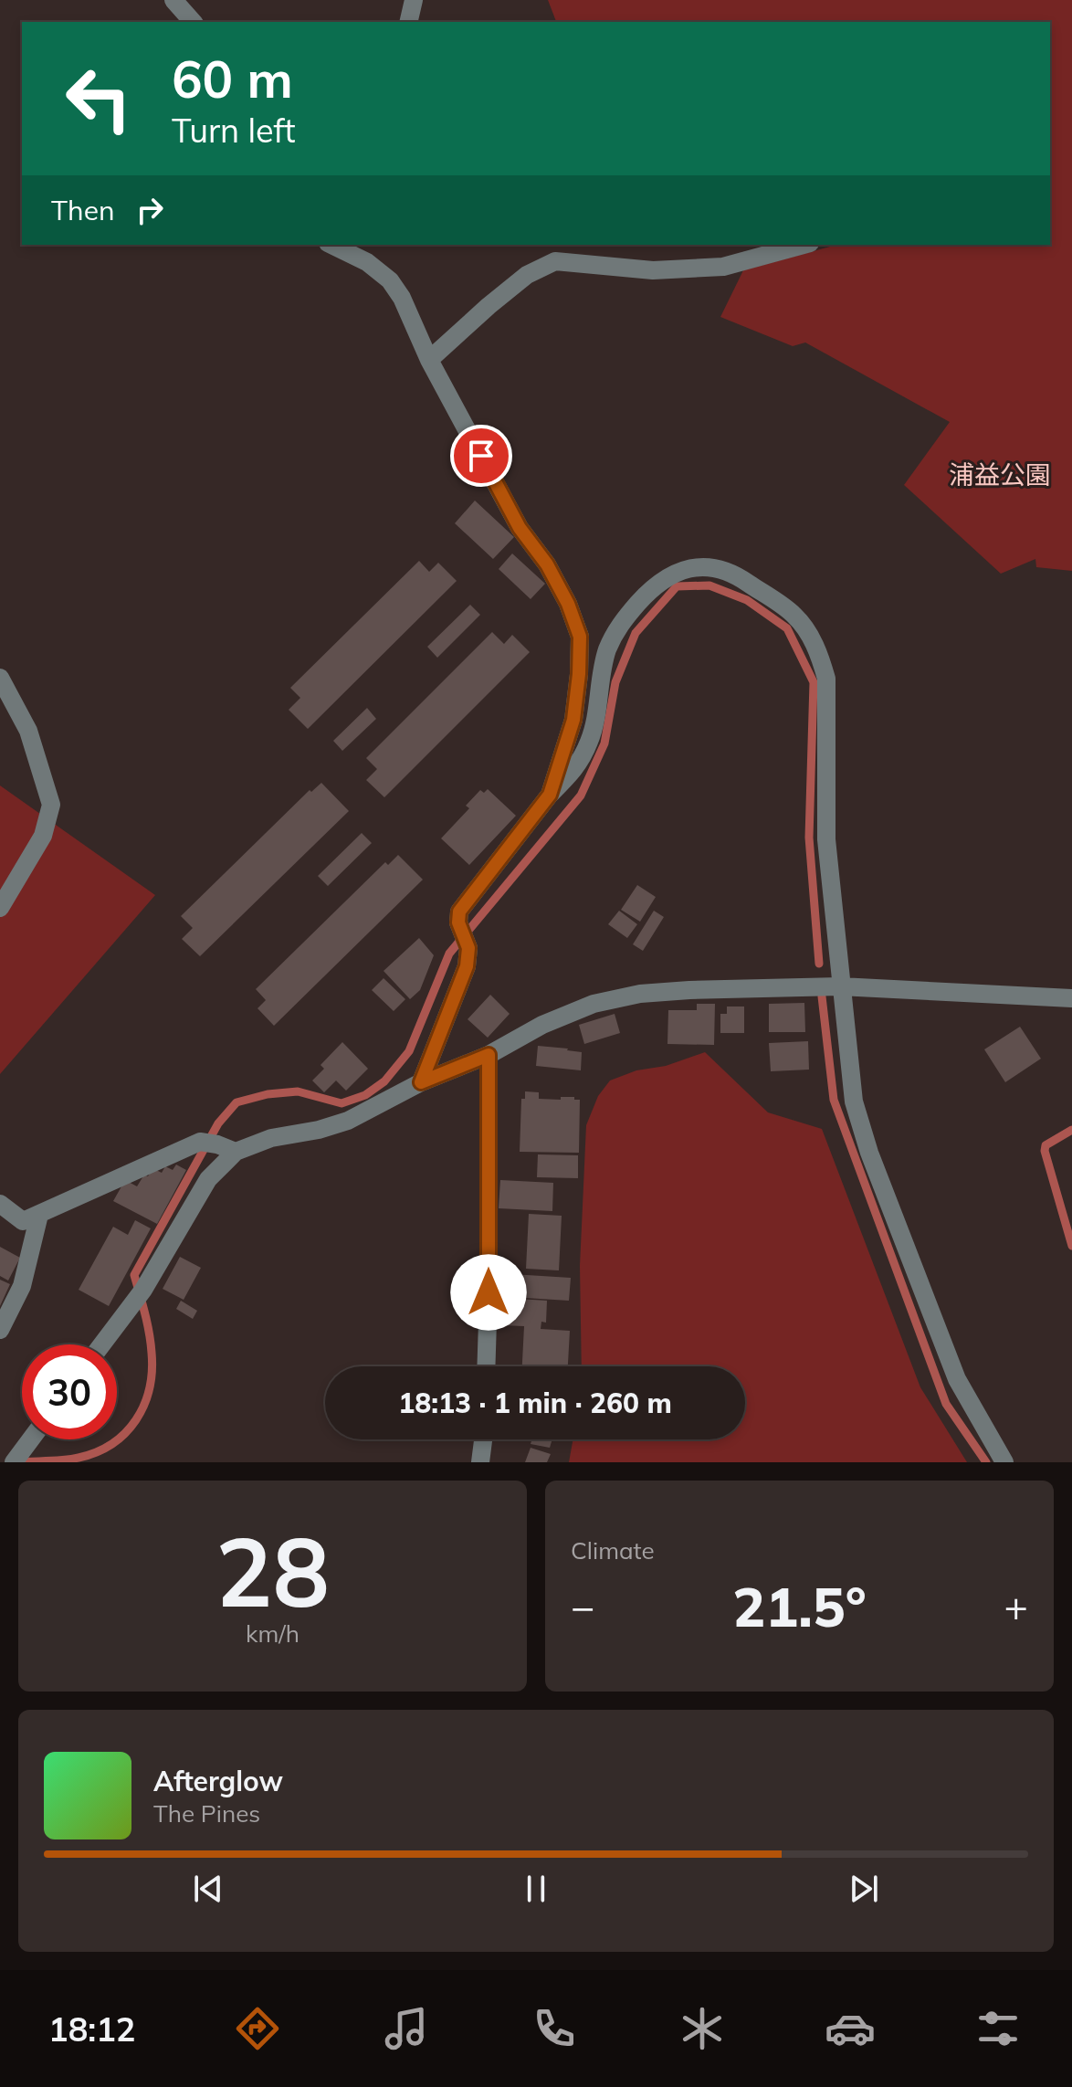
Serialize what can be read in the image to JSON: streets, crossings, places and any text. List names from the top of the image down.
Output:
{
  "parks": ["浦益公園"],
  "page": {
    "turn": ["60 m", "Turn left"],
    "then": "Then",
    "limit": "30",
    "trip": "18:13 · 1 min · 260 m",
    "tile": [
      ["28", "km/h"],
      "Climate"
    ],
    "heat": ["−", "21.5°", "+"],
    "song": ["Afterglow", "The Pines"],
    "tabs": "18:12"
  }
}
